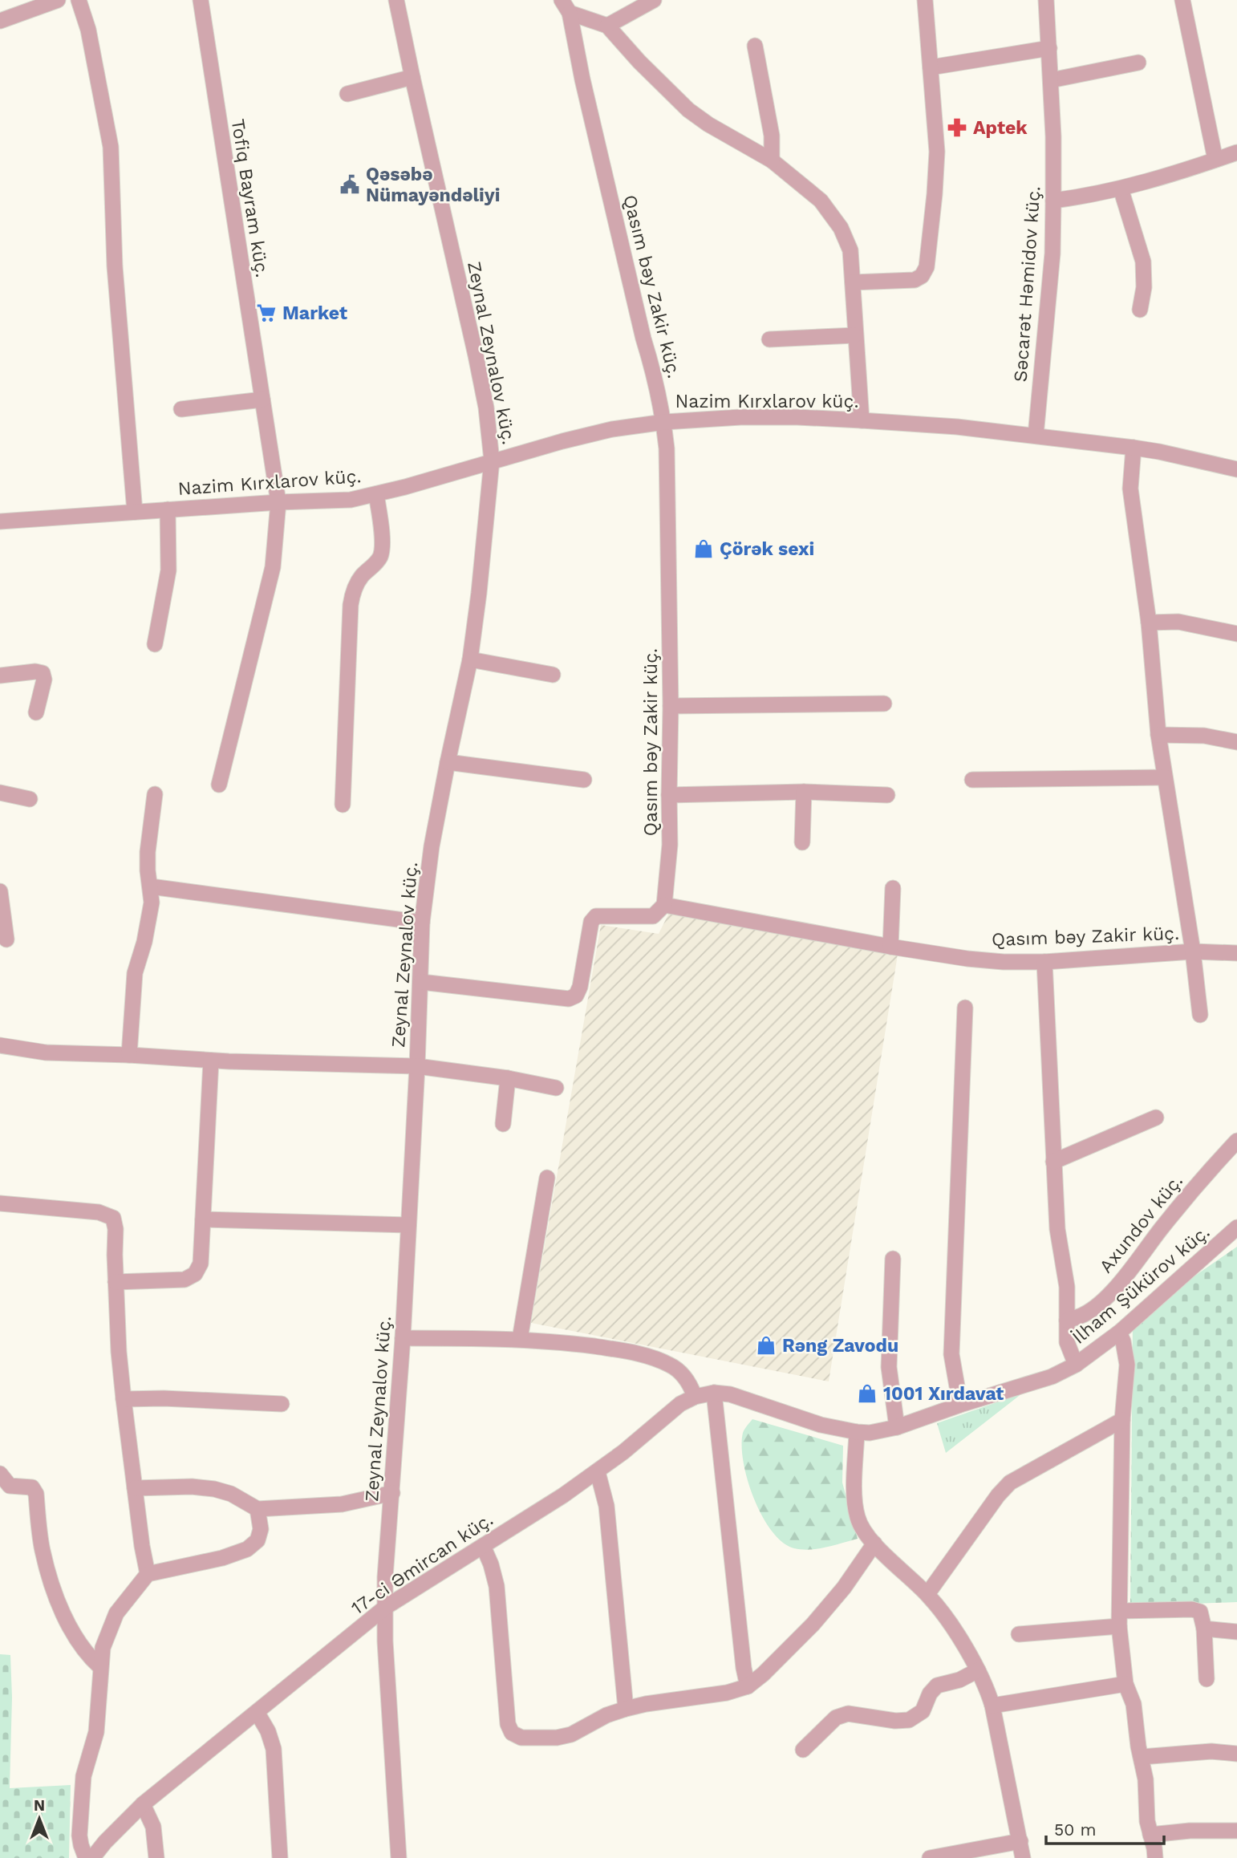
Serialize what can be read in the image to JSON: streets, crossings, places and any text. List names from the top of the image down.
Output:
{
  "streets": {
    "street": [
      "Tofiq Bayram küç.",
      "Səcarət Həmidov küç.",
      "Qasım bəy Zakir küç.",
      "Zeynal Zeynalov küç.",
      "Nazim Kırxlarov küç.",
      "Axundov küç.",
      "İlham Şükürov küç.",
      "17-ci Əmircan küç."
    ]
  },
  "crossings": [
    ["Tofiq Bayram küç.", "Nazim Kırxlarov küç."],
    ["Səcarət Həmidov küç.", "Nazim Kırxlarov küç."],
    ["Qasım bəy Zakir küç.", "Nazim Kırxlarov küç."],
    ["Zeynal Zeynalov küç.", "Nazim Kırxlarov küç."],
    ["Zeynal Zeynalov küç.", "17-ci Əmircan küç."],
    ["İlham Şükürov küç.", "17-ci Əmircan küç."]
  ],
  "places": {
    "pharmacy": ["Aptek"],
    "public building": ["Qəsəbə Nümayəndəliyi"],
    "supermarket": ["Market"],
    "shop": ["Çörək sexi", "Rəng Zavodu", "1001 Xırdavat"]
  },
  "scale_bar": "50 m",
  "north": "top"
}
